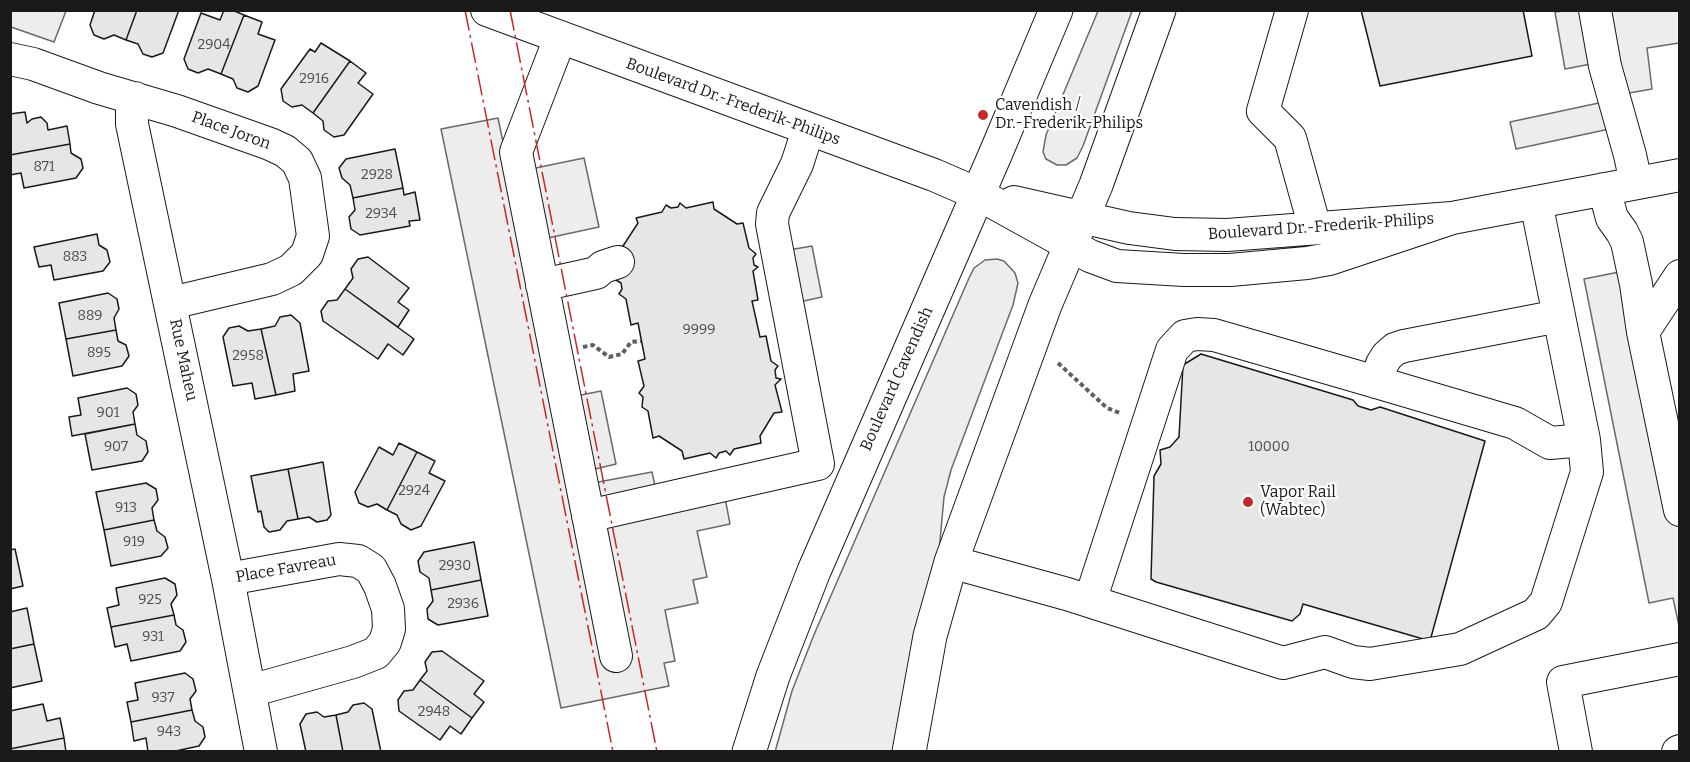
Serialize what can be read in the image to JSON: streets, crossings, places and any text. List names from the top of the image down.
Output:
{
  "streets": {
    "main road": ["Boulevard Cavendish"],
    "street": [
      "Boulevard Dr.-Frederik-Philips",
      "Place Joron",
      "Rue Maheu",
      "Place Favreau"
    ]
  },
  "crossings": [
    ["Boulevard Dr.-Frederik-Philips", "Boulevard Cavendish"],
    ["Place Joron", "Rue Maheu"],
    ["Rue Maheu", "Place Favreau"]
  ],
  "places": ["Cavendish / Dr.-Frederik-Philips", "Vapor Rail (Wabtec)"],
  "house_numbers": [
    "2904",
    "2916",
    "871",
    "2928",
    "2934",
    "883",
    "889",
    "9999",
    "895",
    "2958",
    "901",
    "907",
    "10000",
    "2924",
    "913",
    "919",
    "2930",
    "925",
    "2936",
    "931",
    "937",
    "2948",
    "943"
  ]
}
